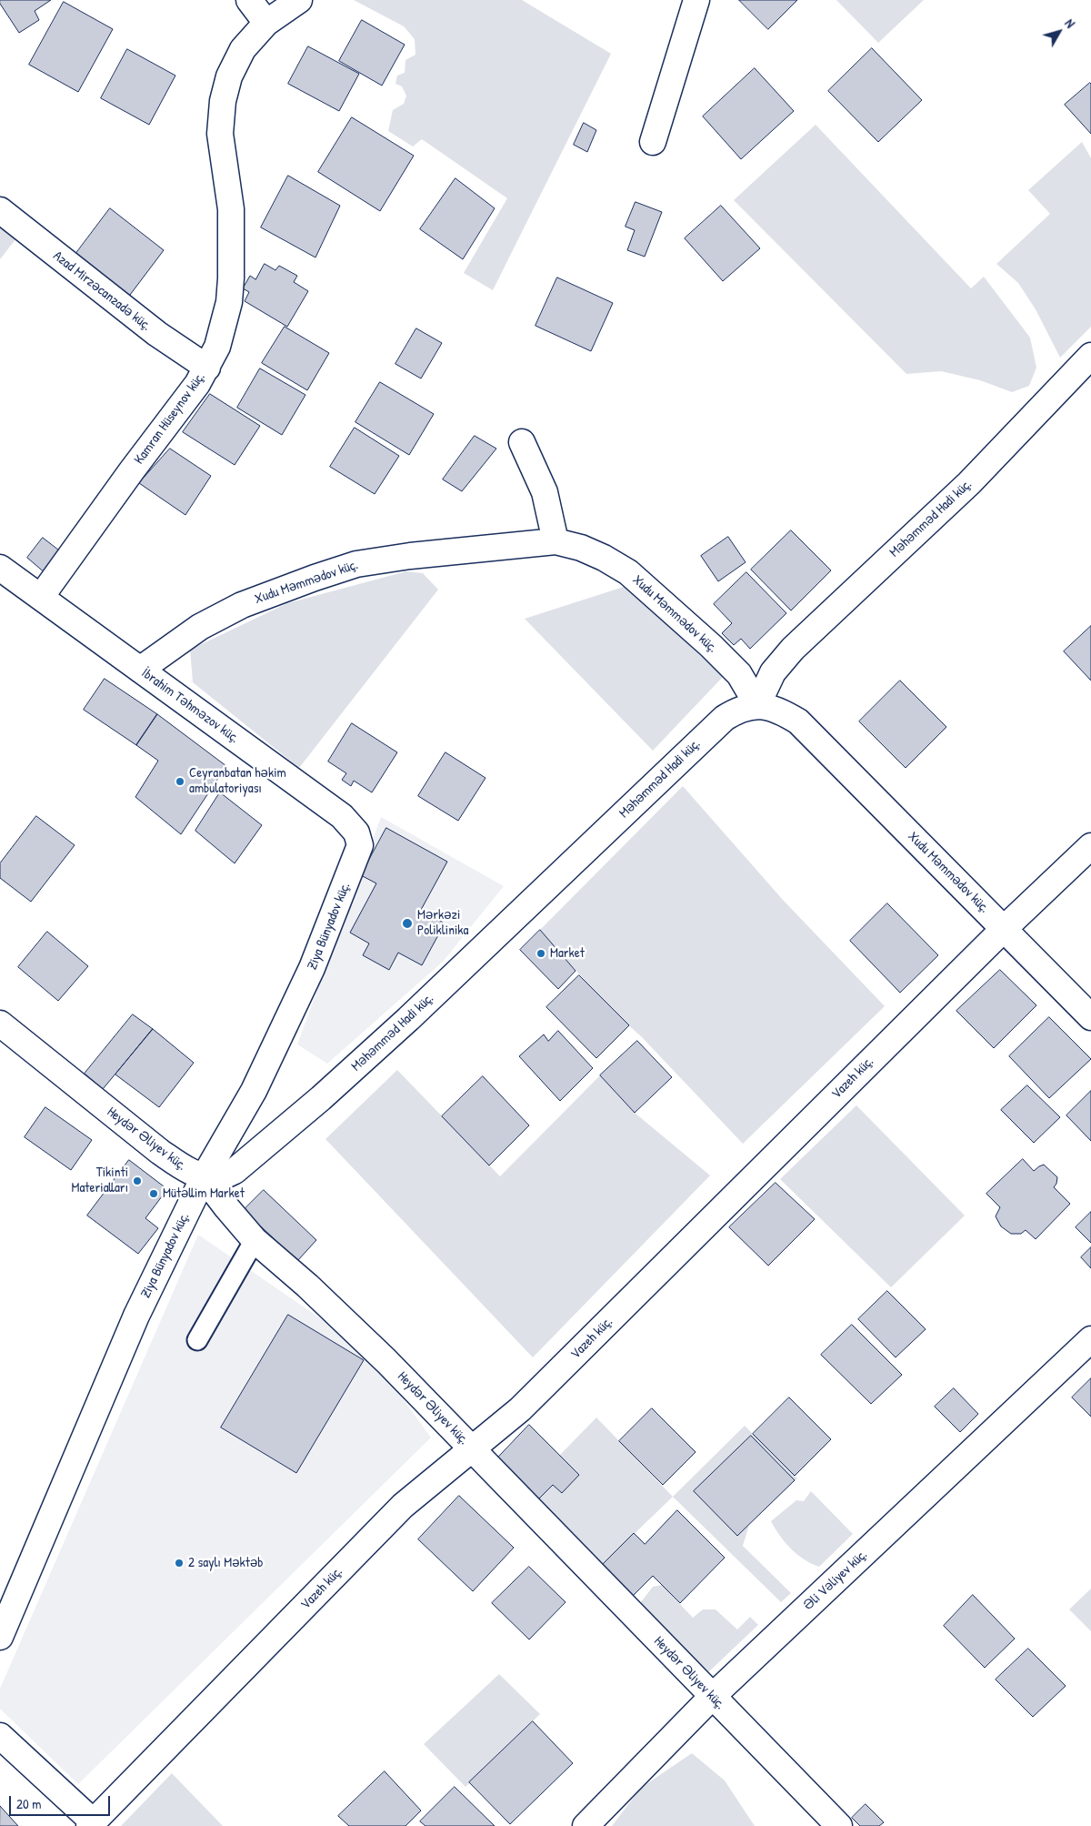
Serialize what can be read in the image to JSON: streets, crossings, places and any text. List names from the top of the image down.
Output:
{
  "streets": {
    "street": [
      "Azad Mirzəcanzadə küç.",
      "Kamran Hüseynov küç.",
      "Məhəmməd Hadi küç.",
      "Xudu Məmmədov küç.",
      "İbrahim Təhməzov küç.",
      "Ziya Bünyadov küç.",
      "Vazeh küç.",
      "Heydər Əliyev küç.",
      "Əli Vəliyev küç."
    ]
  },
  "crossings": [
    ["Azad Mirzəcanzadə küç.", "Kamran Hüseynov küç."],
    ["Kamran Hüseynov küç.", "İbrahim Təhməzov küç."],
    ["Məhəmməd Hadi küç.", "Xudu Məmmədov küç."],
    ["Məhəmməd Hadi küç.", "Ziya Bünyadov küç."],
    ["Məhəmməd Hadi küç.", "Heydər Əliyev küç."],
    ["Xudu Məmmədov küç.", "İbrahim Təhməzov küç."],
    ["Xudu Məmmədov küç.", "Vazeh küç."],
    ["İbrahim Təhməzov küç.", "Ziya Bünyadov küç."],
    ["Ziya Bünyadov küç.", "Heydər Əliyev küç."],
    ["Vazeh küç.", "Heydər Əliyev küç."],
    ["Heydər Əliyev küç.", "Əli Vəliyev küç."]
  ],
  "places": [
    "Ceyranbatan həkim ambulatoriyası",
    "Mərkəzi Poliklinika",
    "Market",
    "Tikinti Materialları",
    "Mütəllim Market",
    "2 saylı Məktəb"
  ],
  "scale_bar": "20 m",
  "north": "top right"
}
